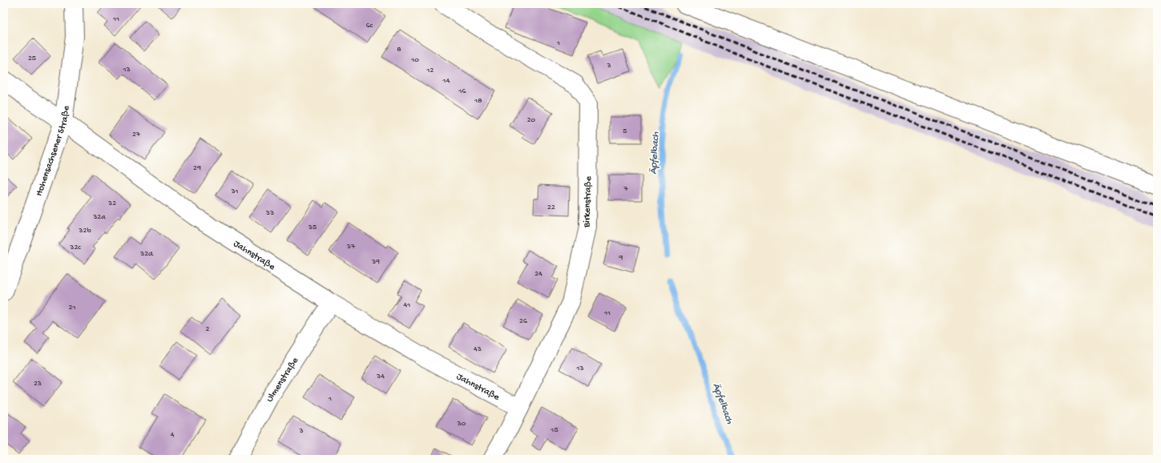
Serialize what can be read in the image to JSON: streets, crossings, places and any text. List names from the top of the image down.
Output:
{
  "streets": {
    "street": [
      "Hohensachsener Straße",
      "Birkenstraße",
      "Jahnstraße",
      "Ulmenstraße"
    ]
  },
  "crossings": [
    ["Hohensachsener Straße", "Jahnstraße"],
    ["Birkenstraße", "Jahnstraße"],
    ["Jahnstraße", "Ulmenstraße"]
  ],
  "water": ["Äpfelbach"],
  "house_numbers": [
    "11",
    "6c",
    "1",
    "8",
    "25",
    "10",
    "3",
    "13",
    "12",
    "14",
    "16",
    "18",
    "20",
    "5",
    "27",
    "29",
    "7",
    "31",
    "32",
    "22",
    "33",
    "32a",
    "35",
    "32b",
    "37",
    "32c",
    "32d",
    "9",
    "39",
    "24",
    "41",
    "21",
    "11",
    "26",
    "2",
    "43",
    "13",
    "34",
    "23",
    "1",
    "30",
    "15",
    "3",
    "4"
  ]
}
